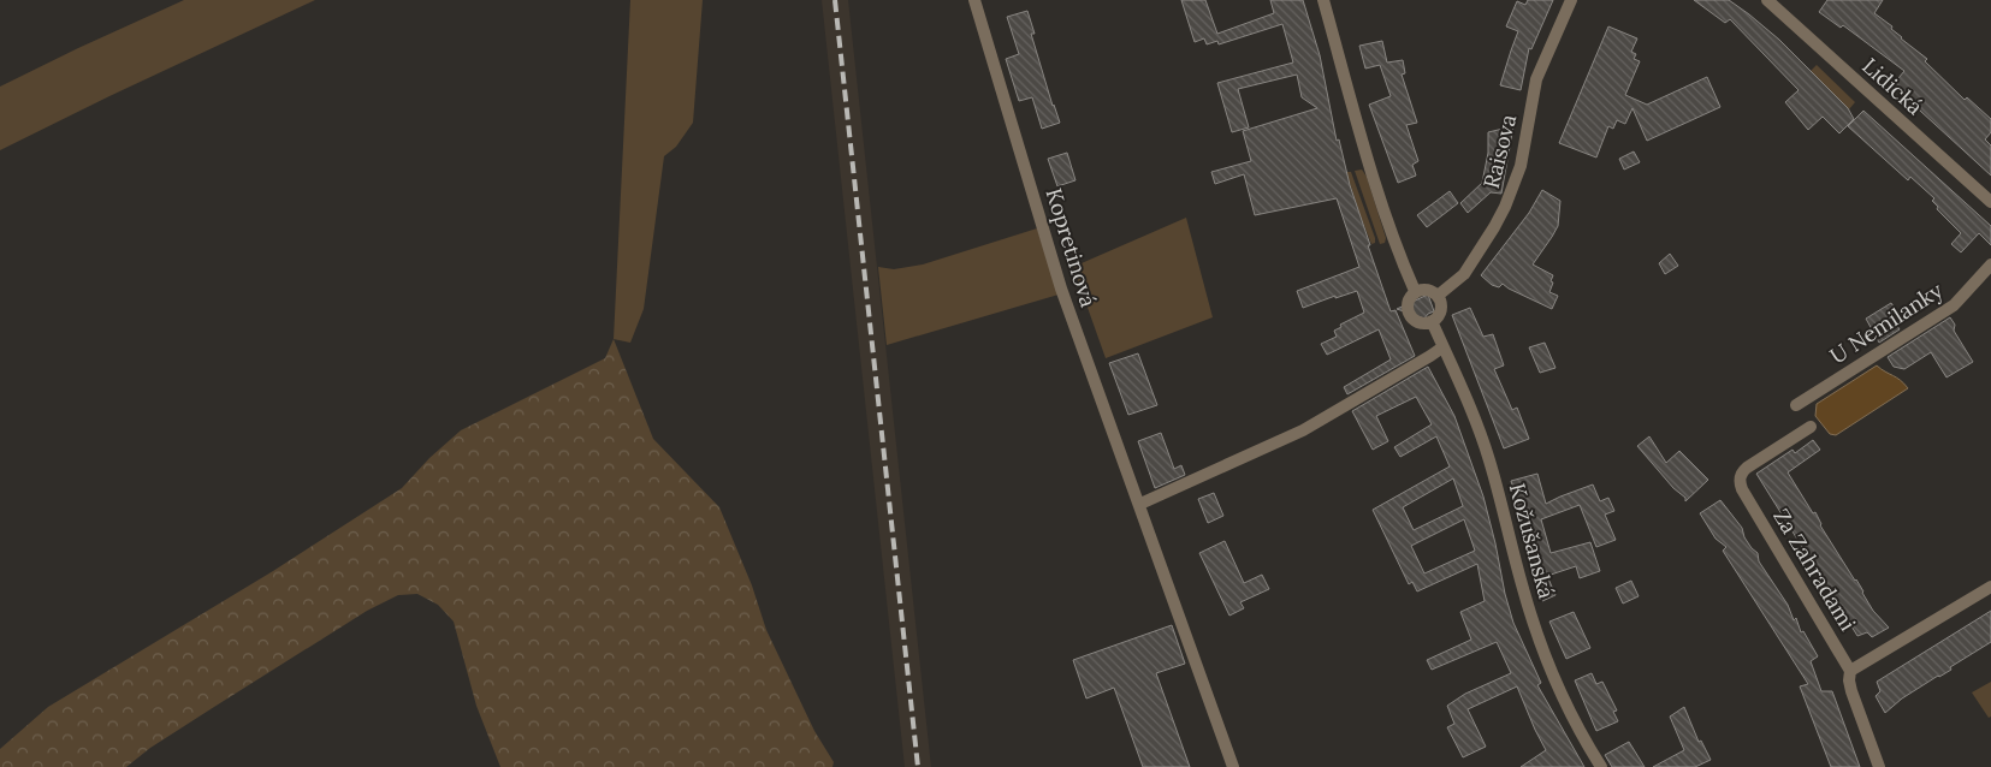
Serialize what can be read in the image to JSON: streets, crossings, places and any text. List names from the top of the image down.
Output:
{
  "streets": {
    "street": [
      "Lidická",
      "Raisova",
      "Kopretinová",
      "U Nemilanky",
      "Kožušanská",
      "Za Zahradami"
    ]
  },
  "crossings": [
    ["Raisova", "Kožušanská"]
  ]
}
